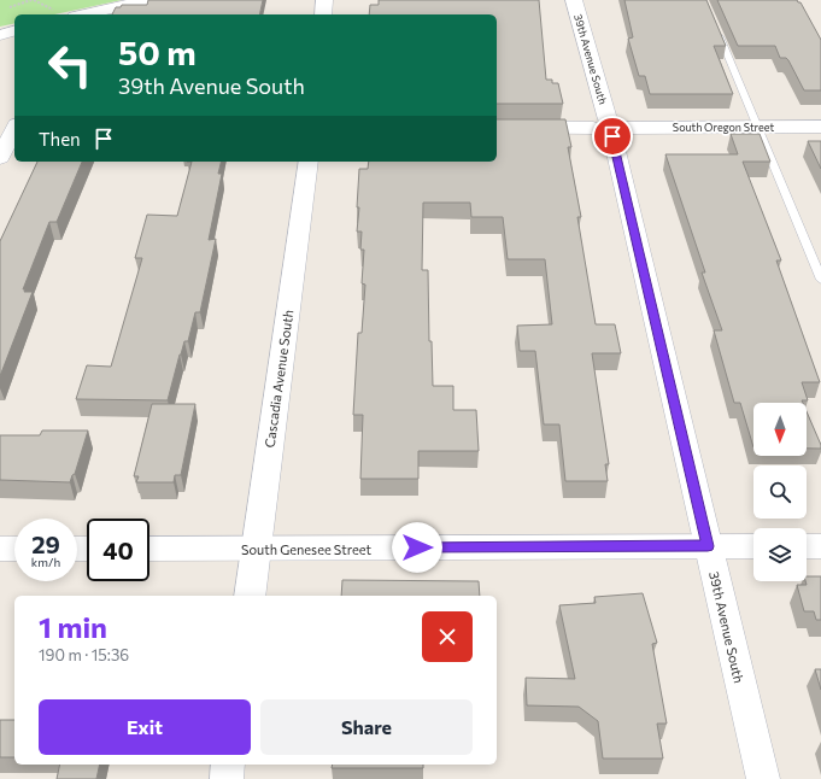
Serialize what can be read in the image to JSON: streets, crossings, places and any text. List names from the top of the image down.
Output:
{
  "streets": {
    "street": [
      "39th Avenue South",
      "South Oregon Street",
      "Cascadia Avenue South",
      "South Genesee Street"
    ]
  },
  "crossings": [
    ["39th Avenue South", "South Oregon Street"],
    ["39th Avenue South", "South Genesee Street"],
    ["Cascadia Avenue South", "South Genesee Street"]
  ],
  "north": "bottom",
  "page": {
    "turn": ["50 m", "39th Avenue South"],
    "then": "Then",
    "speed": "29 km/h",
    "limit": "40",
    "heading": ["1 min", "190 m · 15:36"],
    "buttons": ["Exit", "Share"]
  }
}
